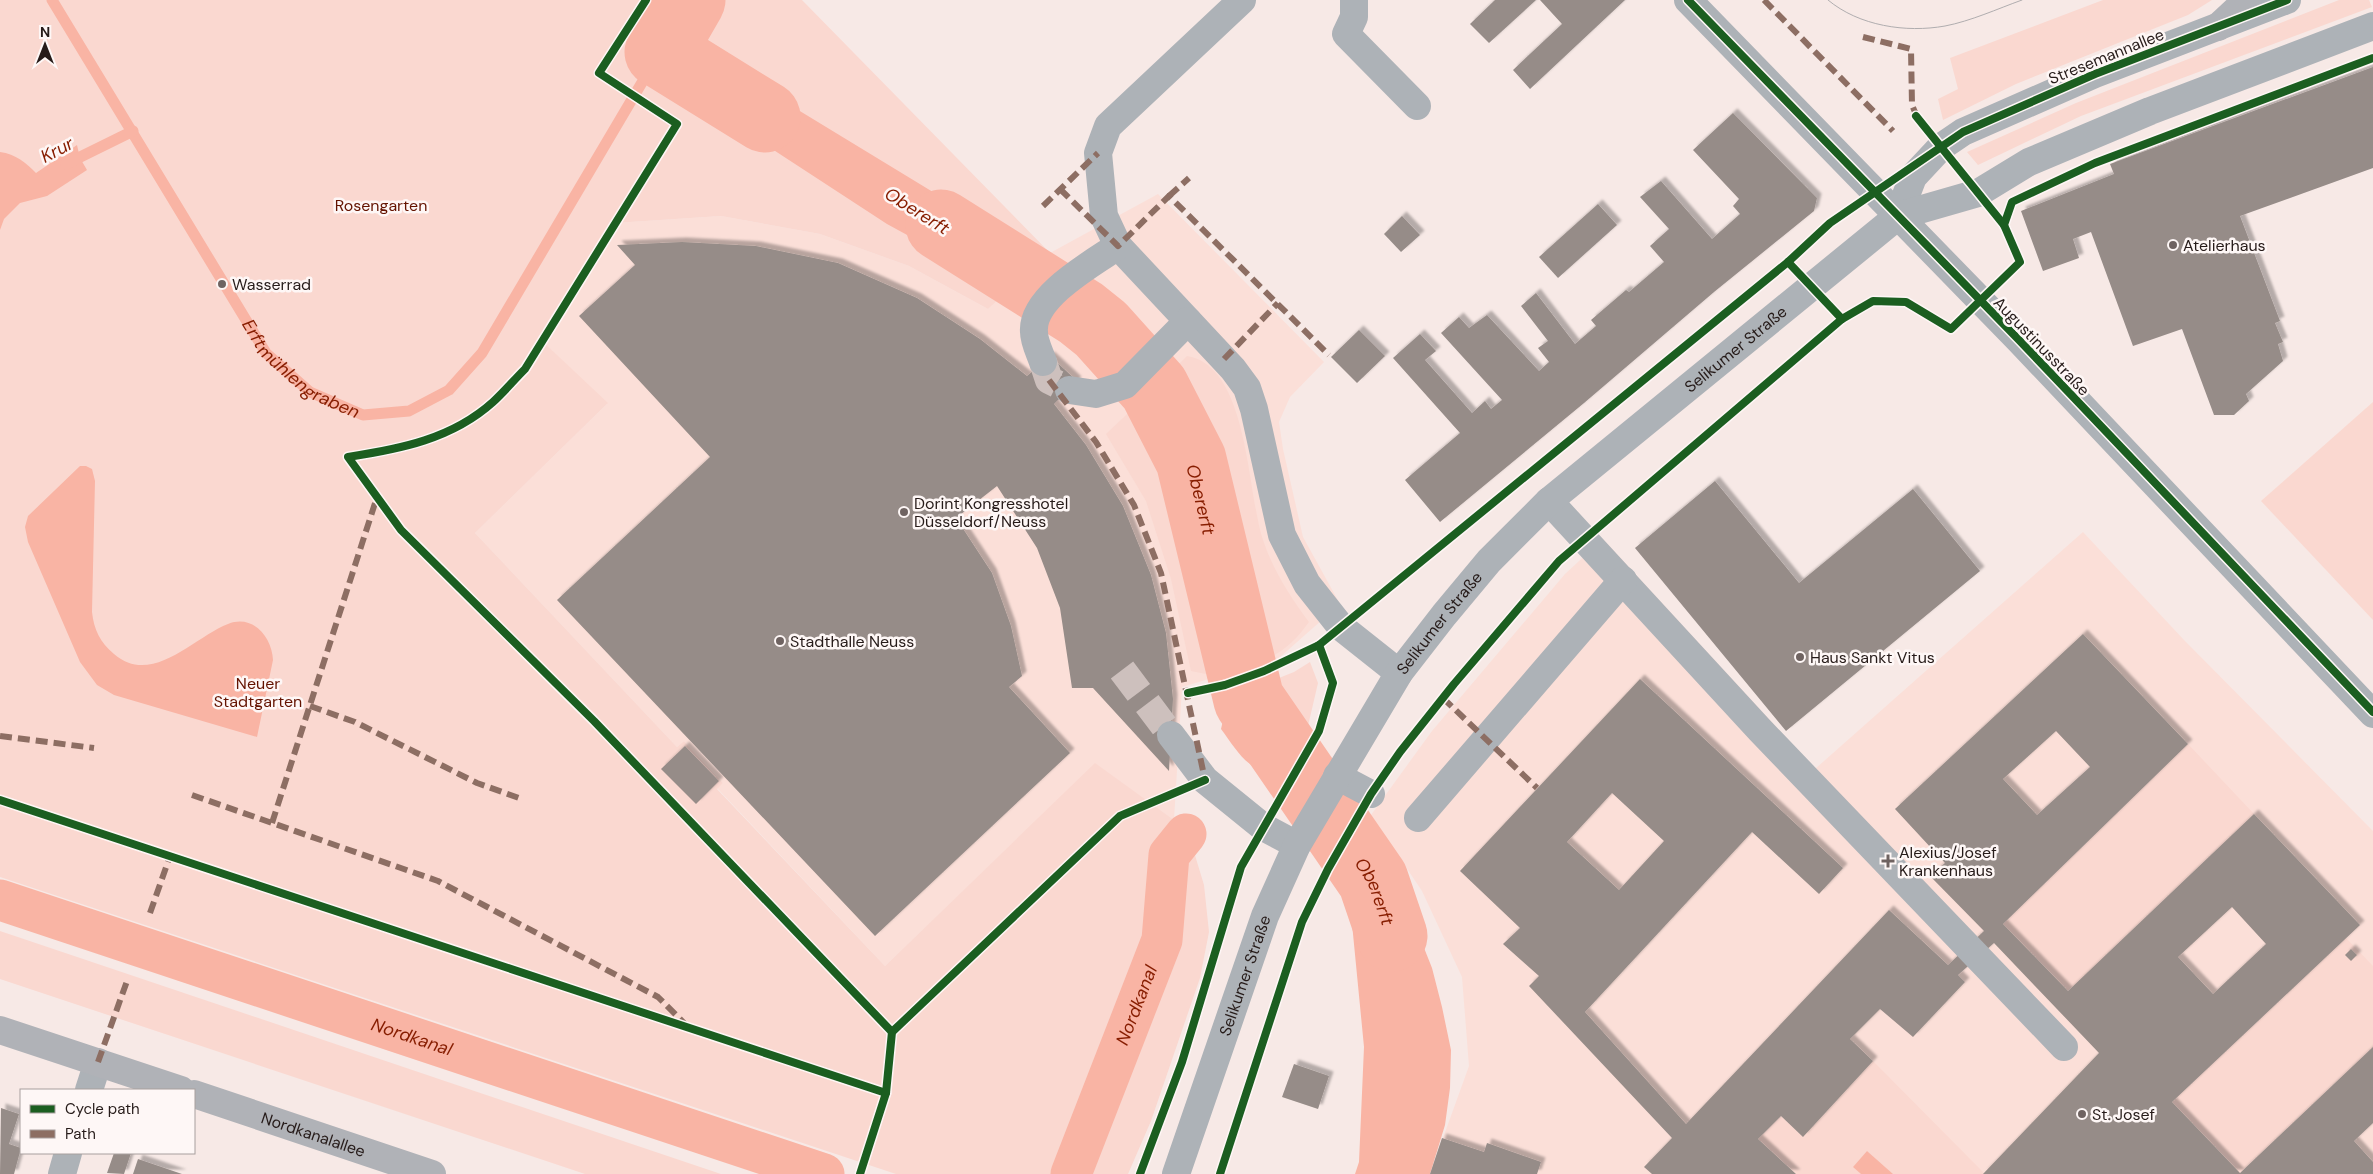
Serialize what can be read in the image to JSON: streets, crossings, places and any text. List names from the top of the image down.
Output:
{
  "streets": {
    "main road": ["Nordkanalallee"],
    "street": ["Stresemannallee", "Augustinusstraße", "Selikumer Straße"]
  },
  "crossings": [
    ["Stresemannallee", "Augustinusstraße"],
    ["Stresemannallee", "Selikumer Straße"],
    ["Augustinusstraße", "Selikumer Straße"]
  ],
  "water": [
    "Krur",
    "Obererft",
    "Erftmühlengraben",
    "Nordkanal"
  ],
  "parks": ["Rosengarten", "Neuer Stadtgarten"],
  "places": {
    "other": [
      "Atelierhaus",
      "Wasserrad",
      "Dorint Kongresshotel Düsseldorf/Neuss",
      "Stadthalle Neuss",
      "Haus Sankt Vitus",
      "St. Josef"
    ],
    "health": ["Alexius/Josef Krankenhaus"]
  },
  "legend": ["Cycle path", "Path"],
  "north": "top"
}
